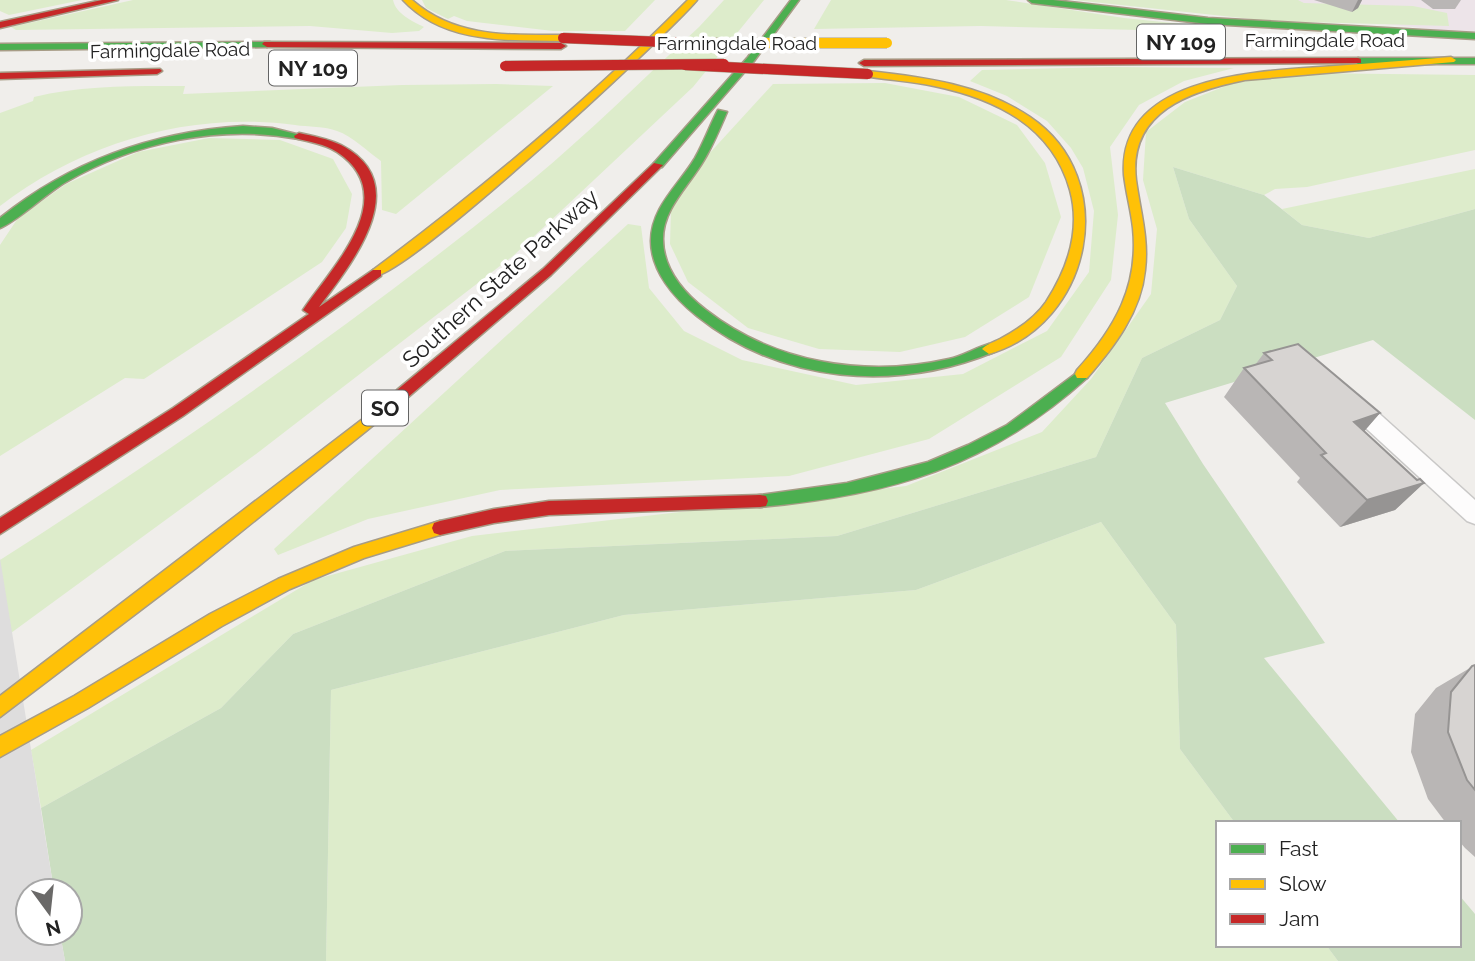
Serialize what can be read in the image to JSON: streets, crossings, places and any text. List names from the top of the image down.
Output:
{
  "streets": {
    "main road": [
      "Farmingdale Road",
      "NY 109",
      "Southern State Parkway",
      "SO"
    ]
  },
  "legend": ["Fast", "Slow", "Jam"],
  "north": "bottom"
}
